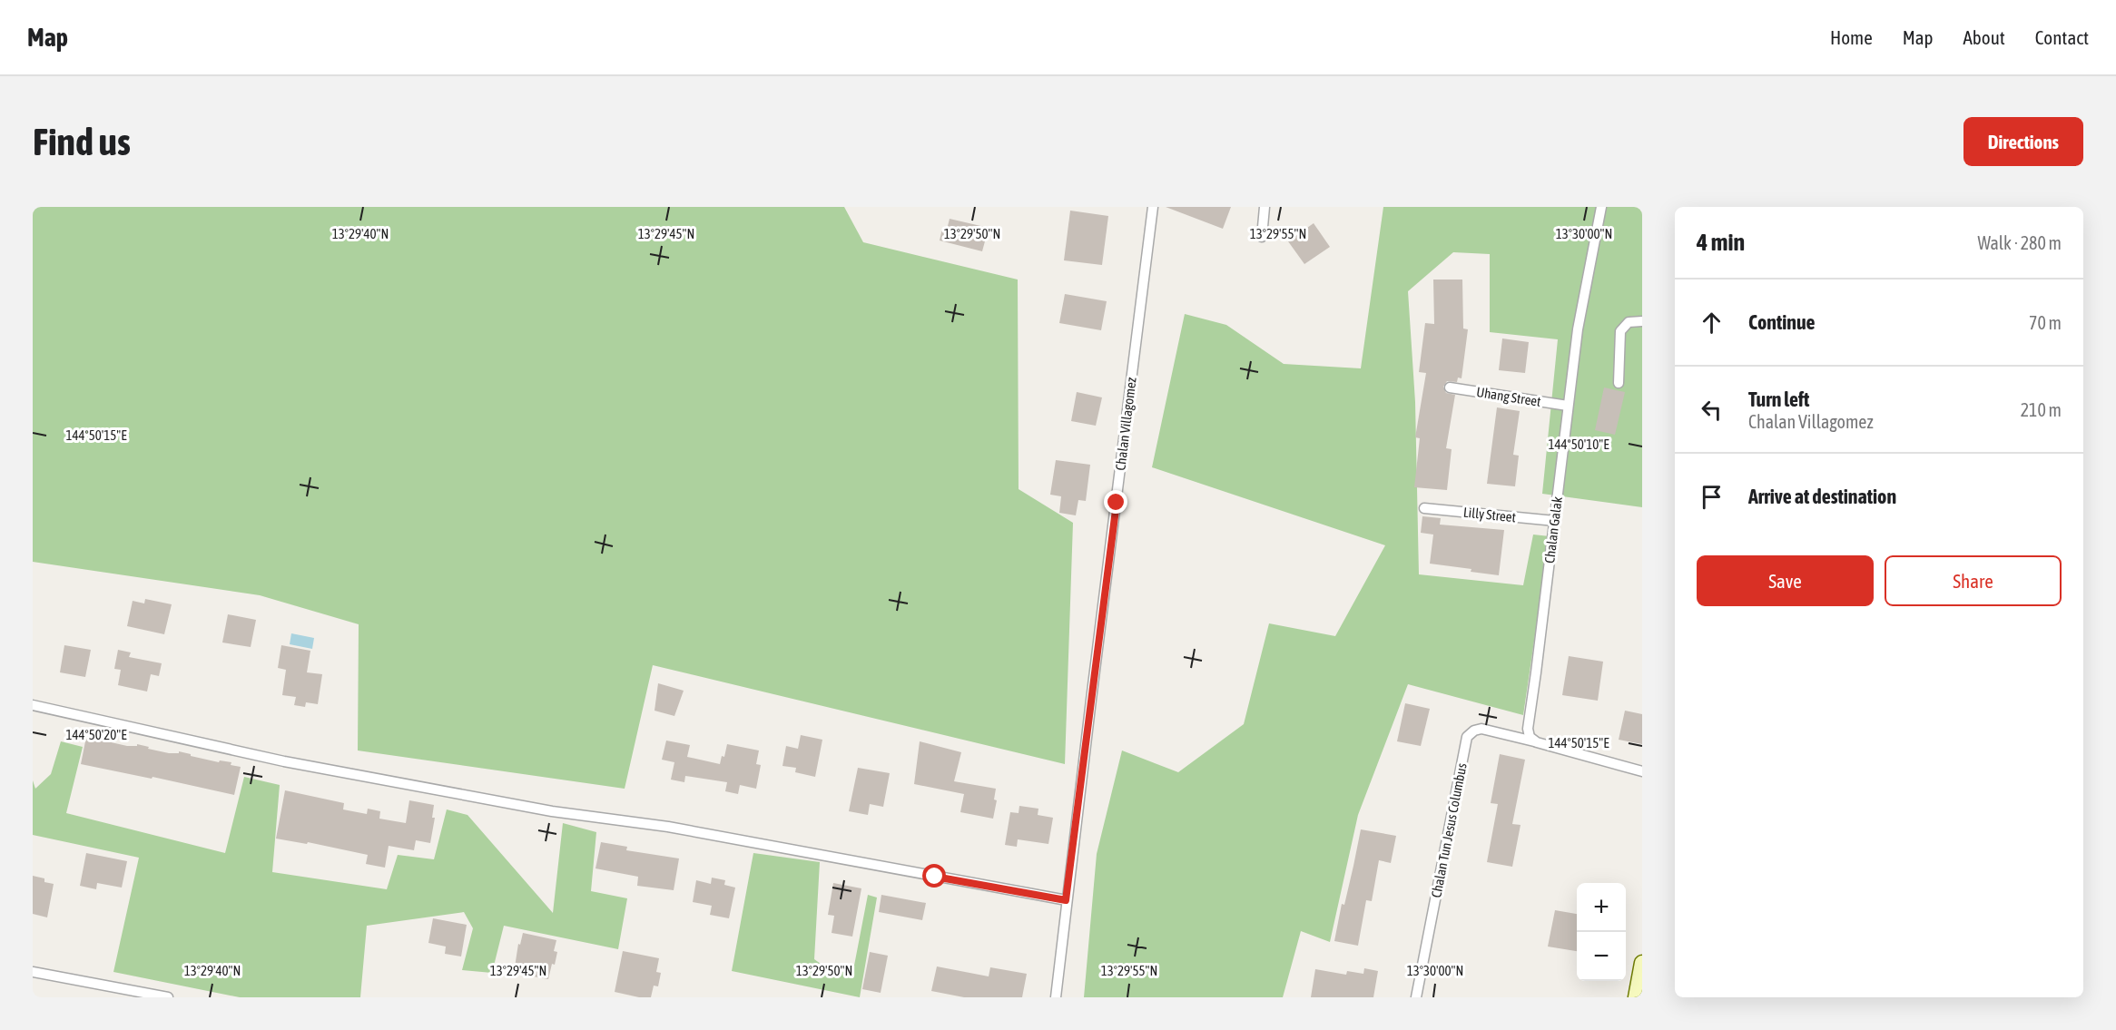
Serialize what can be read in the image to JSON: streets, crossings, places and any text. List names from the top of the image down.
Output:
{
  "streets": {
    "street": [
      "Uhang Street",
      "Chalan Villagomez",
      "Lilly Street",
      "Chalan Galak",
      "Chalan Tun Jesus Columbus"
    ]
  },
  "crossings": [
    ["Uhang Street", "Chalan Galak"],
    ["Lilly Street", "Chalan Galak"],
    ["Chalan Galak", "Chalan Tun Jesus Columbus"]
  ],
  "page": {
    "header": "Map",
    "nav": [
      "Home",
      "Map",
      "About",
      "Contact"
    ],
    "buttons": [
      "Directions",
      ["Save", "Share"]
    ],
    "title": "Find us",
    "heading": ["4 min", "Walk · 280 m"],
    "list": [
      ["Continue", "70 m"],
      ["Turn left", "Chalan Villagomez", "210 m"],
      "Arrive at destination"
    ],
    "map_buttons": ["+", "−"]
  },
  "coordinates": [
    "13°29'40\"N",
    "13°29'45\"N",
    "13°29'50\"N",
    "13°29'55\"N",
    "13°30'00\"N",
    "144°50'15\"E",
    "144°50'10\"E",
    "144°50'20\"E"
  ]
}
